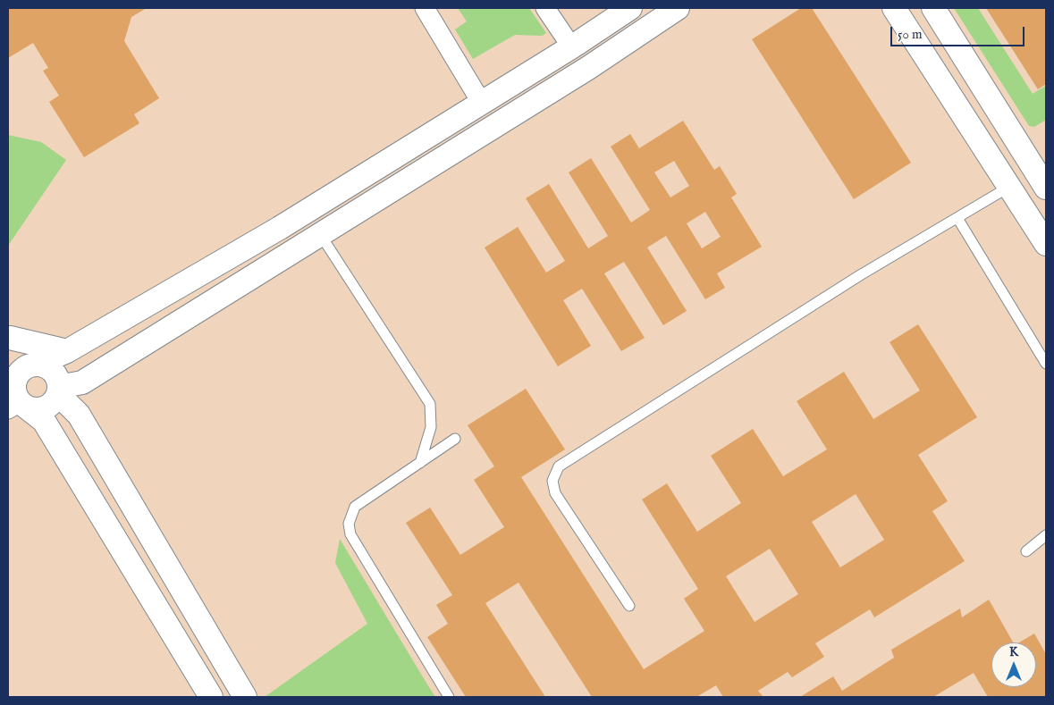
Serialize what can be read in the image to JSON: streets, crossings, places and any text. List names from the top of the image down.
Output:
{
  "scale_bar": "50 m",
  "north": "top"
}
